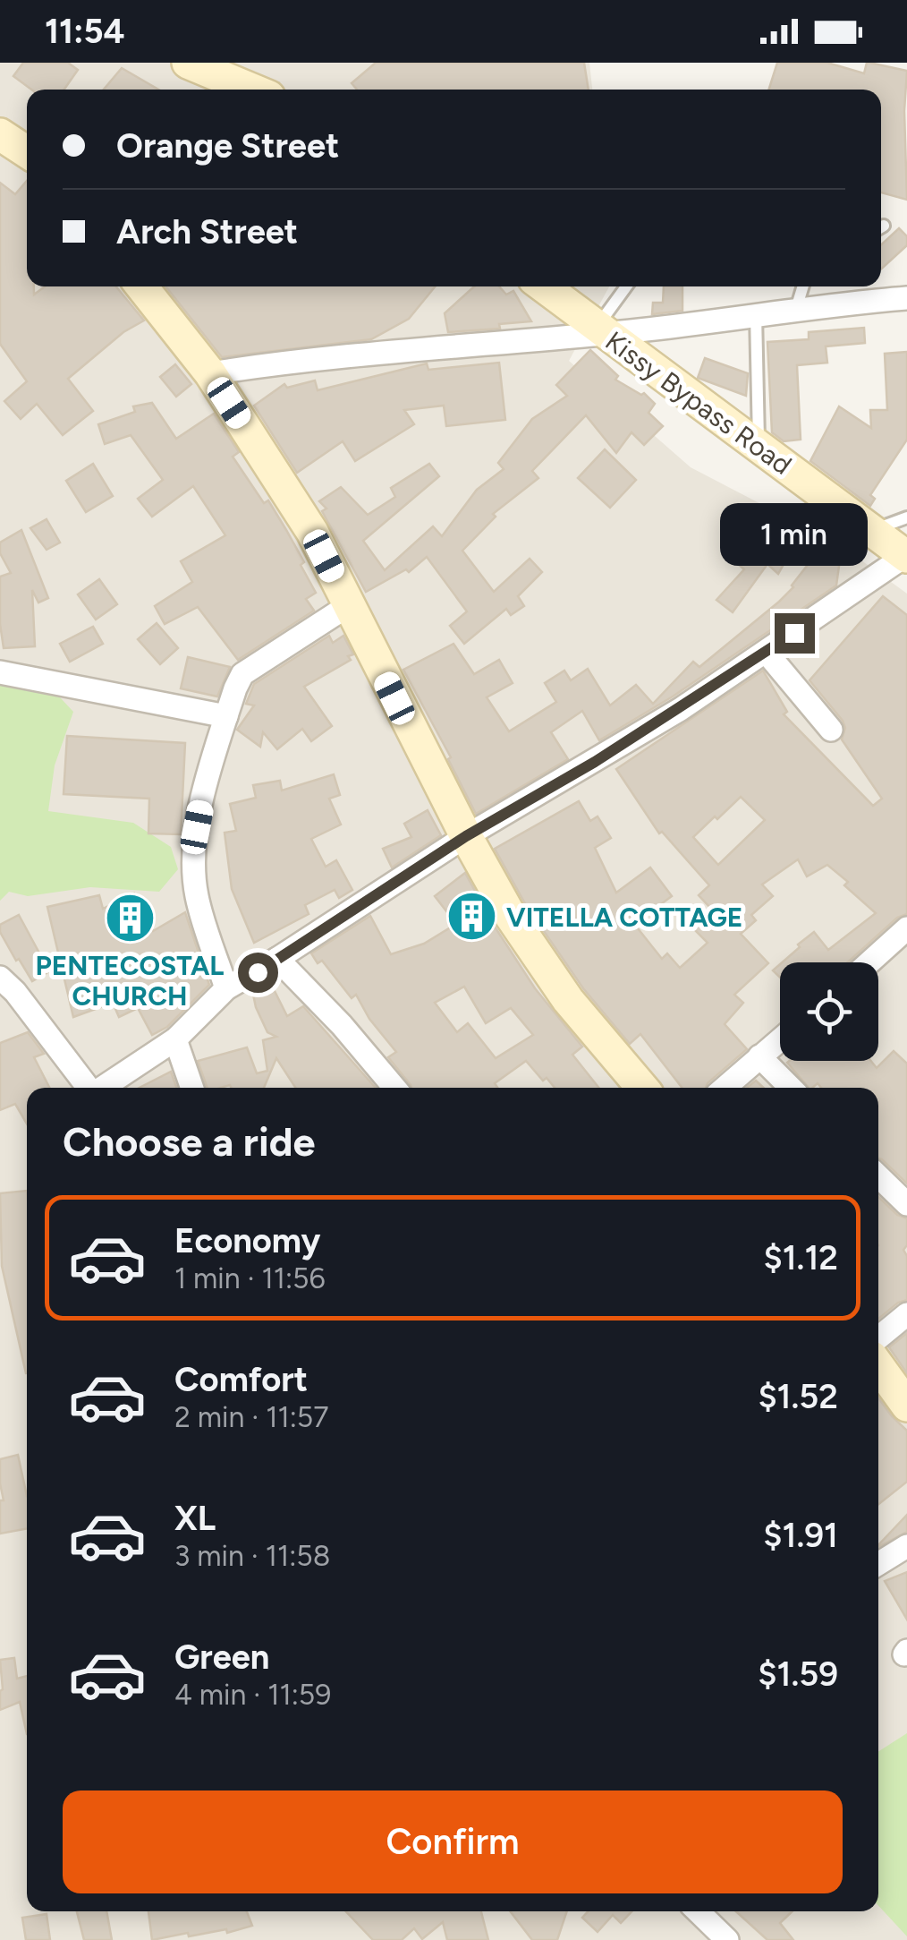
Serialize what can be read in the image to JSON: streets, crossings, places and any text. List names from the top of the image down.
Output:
{
  "streets": {
    "street": ["Kissy Bypass Road"]
  },
  "places": {
    "building": ["VITELLA COTTAGE", "PENTECOSTAL CHURCH"]
  },
  "page": {
    "status": "11:54",
    "banner": ["Orange Street", "Arch Street"],
    "bubble": "1 min",
    "heading": "Choose a ride",
    "list": [
      {
        "name": "Economy",
        "note": "1 min · 11:56",
        "value": "$1.12"
      },
      {
        "name": "Comfort",
        "note": "2 min · 11:57",
        "value": "$1.52"
      },
      {
        "name": "XL",
        "note": "3 min · 11:58",
        "value": "$1.91"
      },
      {
        "name": "Green",
        "note": "4 min · 11:59",
        "value": "$1.59"
      }
    ],
    "buttons": "Confirm"
  }
}
